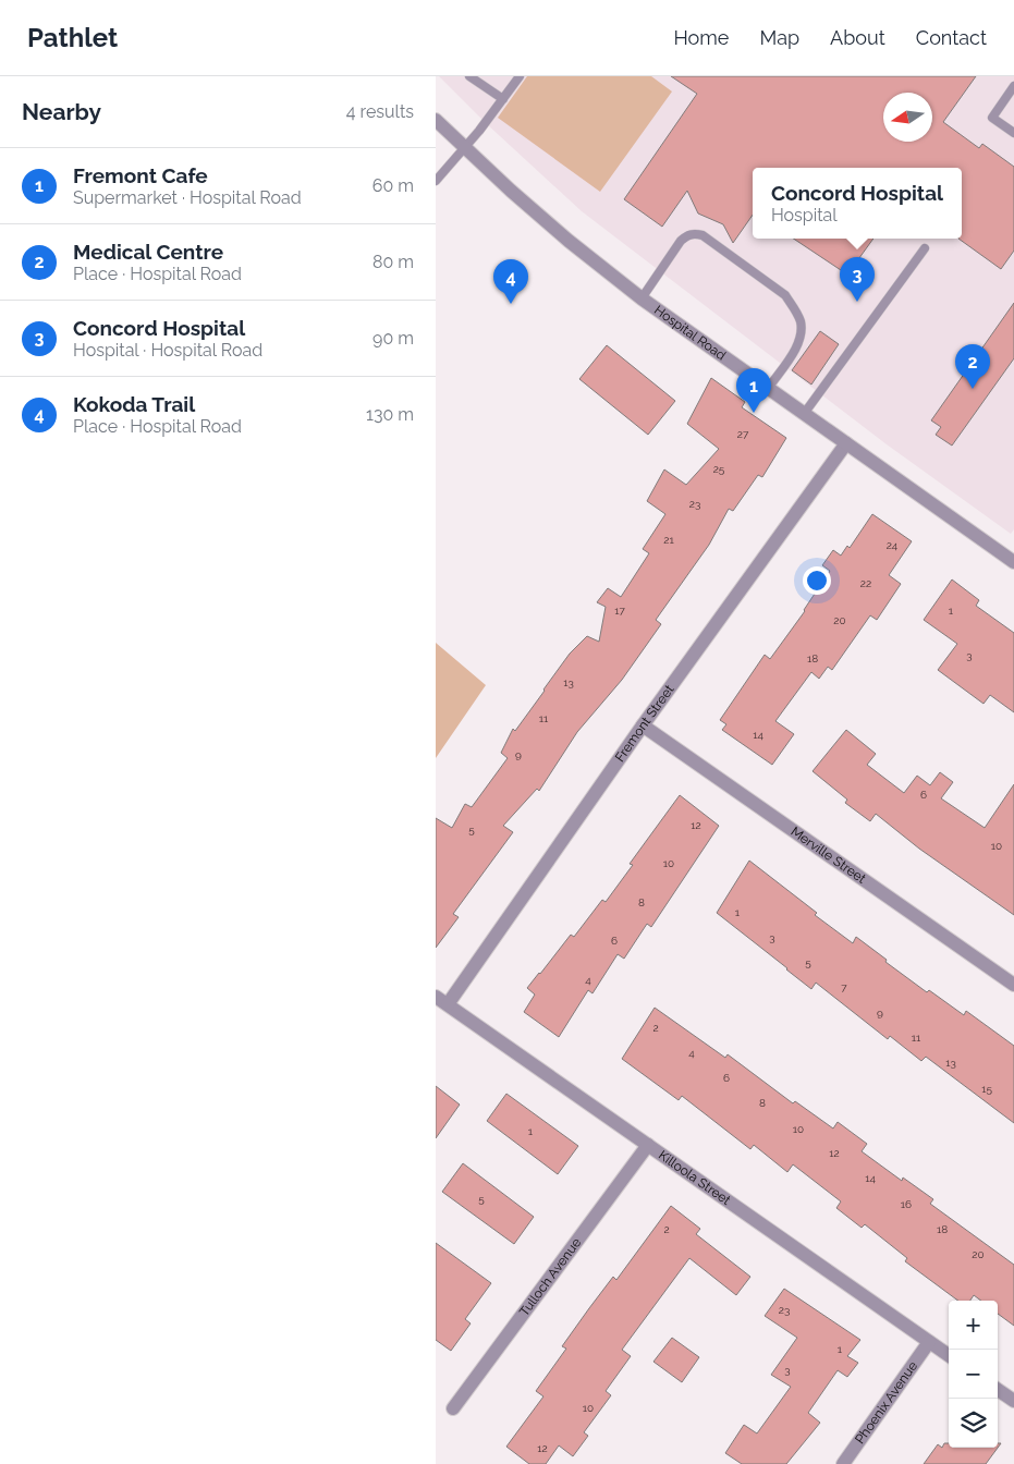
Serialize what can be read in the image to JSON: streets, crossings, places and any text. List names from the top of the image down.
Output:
{
  "streets": {
    "street": [
      "Hospital Road",
      "Fremont Street",
      "Merville Street",
      "Killoola Street",
      "Tulloch Avenue",
      "Phoenix Avenue"
    ]
  },
  "crossings": [
    ["Hospital Road", "Fremont Street"],
    ["Fremont Street", "Merville Street"],
    ["Fremont Street", "Killoola Street"],
    ["Killoola Street", "Tulloch Avenue"],
    ["Killoola Street", "Phoenix Avenue"]
  ],
  "house_numbers": [
    "27",
    "25",
    "23",
    "21",
    "24",
    "22",
    "17",
    "1",
    "20",
    "3",
    "18",
    "13",
    "11",
    "14",
    "9",
    "6",
    "12",
    "5",
    "10",
    "10",
    "8",
    "1",
    "3",
    "6",
    "5",
    "4",
    "7",
    "9",
    "2",
    "11",
    "4",
    "13",
    "6",
    "15",
    "8",
    "10",
    "1",
    "12",
    "14",
    "5",
    "16",
    "2",
    "18",
    "20",
    "23",
    "1",
    "3",
    "10",
    "12"
  ],
  "north": "left",
  "page": {
    "header": "Pathlet",
    "nav": [
      "Home",
      "Map",
      "About",
      "Contact"
    ],
    "heading": ["Nearby", "4 results"],
    "list": [
      {
        "mark": "1",
        "name": "Fremont Cafe",
        "note": "Supermarket · Hospital Road",
        "value": "60 m"
      },
      {
        "mark": "2",
        "name": "Medical Centre",
        "note": "Place · Hospital Road",
        "value": "80 m"
      },
      {
        "mark": "3",
        "name": "Concord Hospital",
        "note": "Hospital · Hospital Road",
        "value": "90 m"
      },
      {
        "mark": "4",
        "name": "Kokoda Trail",
        "note": "Place · Hospital Road",
        "value": "130 m"
      }
    ],
    "popup": ["Concord Hospital", "Hospital"],
    "pins": [
      "3",
      "4",
      "2",
      "1"
    ],
    "map_buttons": ["+", "−"]
  }
}
